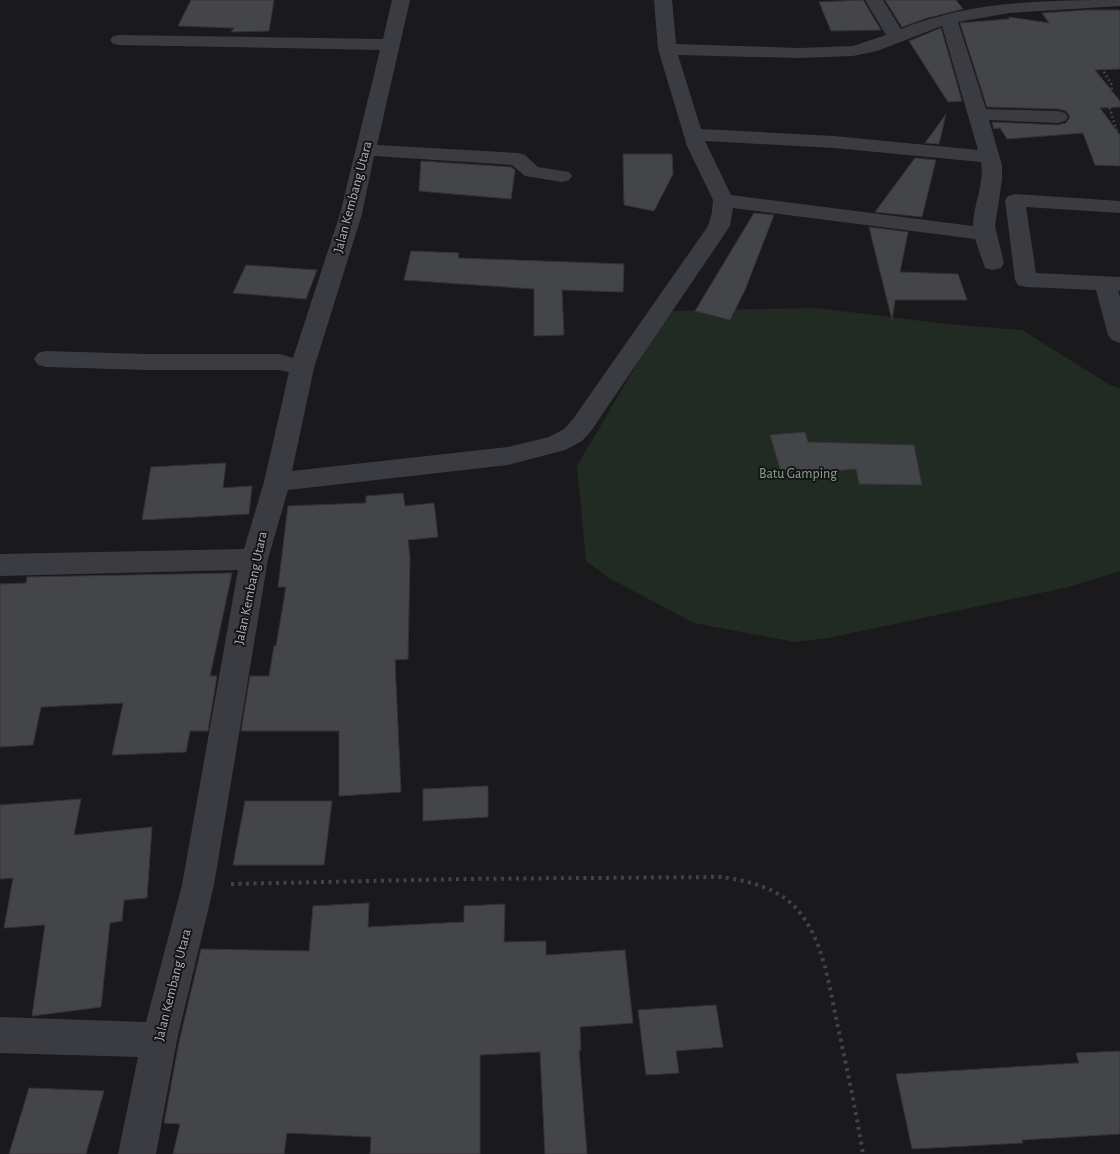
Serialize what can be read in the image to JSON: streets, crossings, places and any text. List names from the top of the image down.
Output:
{
  "streets": {
    "street": ["Jalan Kembang Utara"]
  },
  "parks": ["Batu Gamping"]
}
